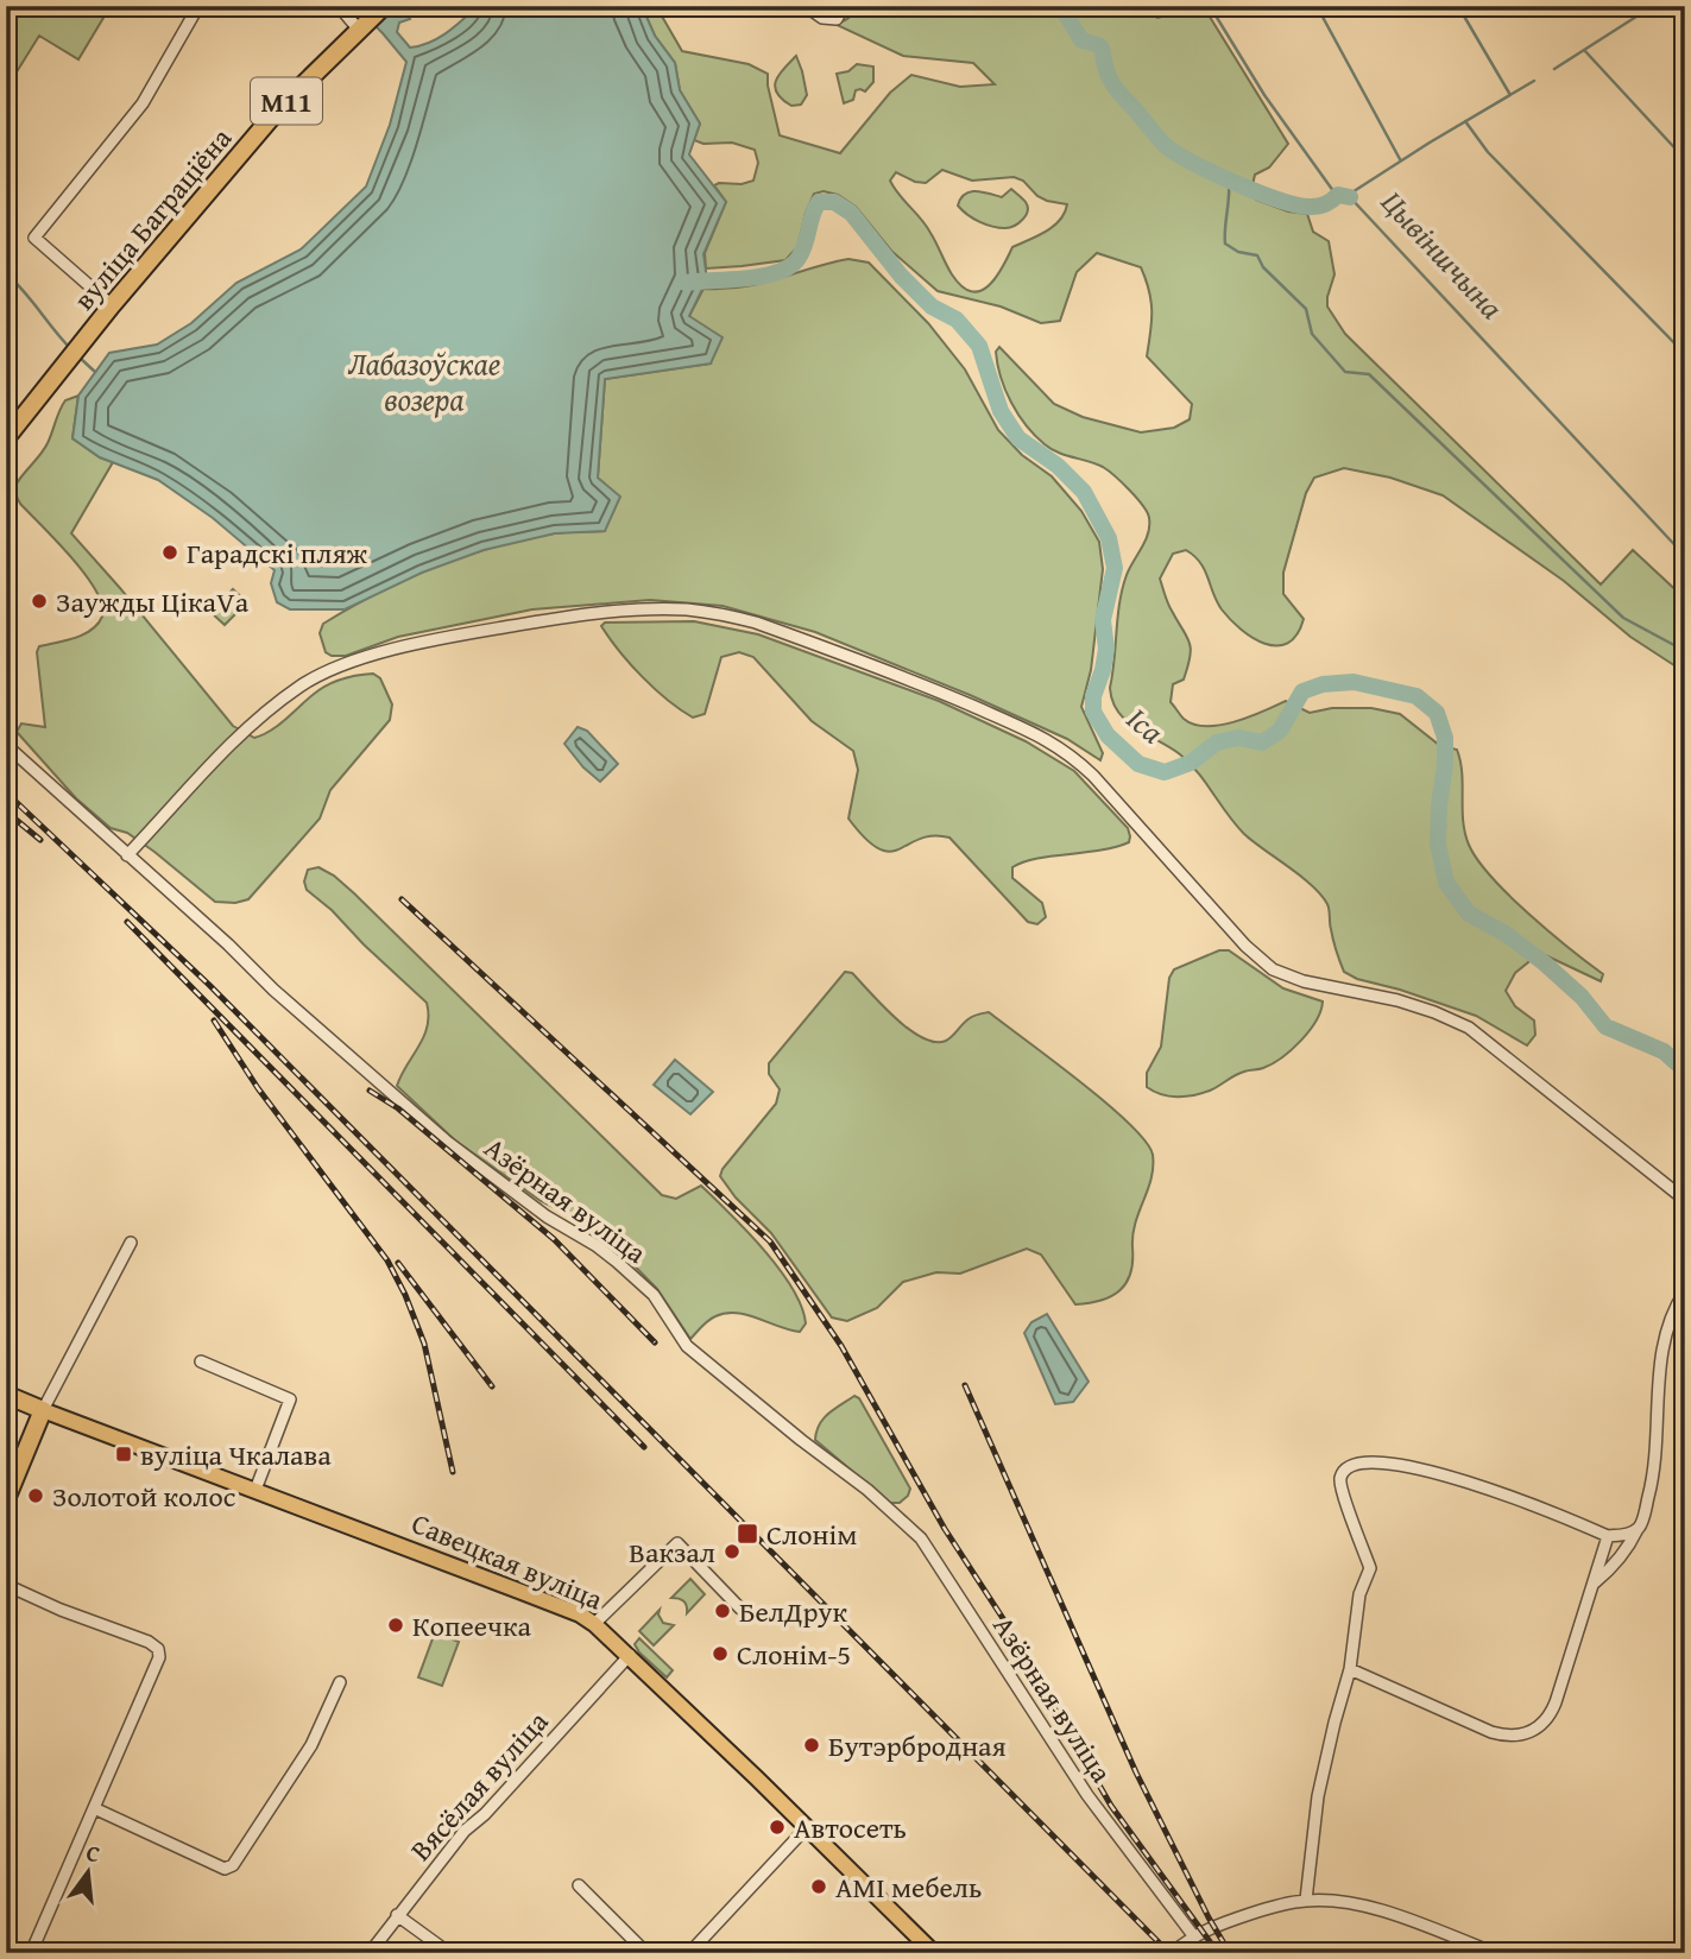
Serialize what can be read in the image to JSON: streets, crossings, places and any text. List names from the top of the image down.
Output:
{
  "streets": {
    "highway": ["М11", "вуліца Баграціёна", "Савецкая вуліца"],
    "street": ["Азёрная вуліца", "Вясёлая вуліца"]
  },
  "crossings": [
    ["Савецкая вуліца", "Вясёлая вуліца"]
  ],
  "water": ["Цывіншчына", "Лабазоўскае возера", "Іса"],
  "places": {
    "other": [
      "Гарадскі пляж",
      "Заужды ЦікаVа",
      "Золотой колос",
      "Вакзал",
      "БелДрук",
      "Копеечка",
      "Слонім-5",
      "Бутэрбродная",
      "Автосеть",
      "AMI мебель"
    ],
    "transit": ["вуліца Чкалава", "Слонім"]
  },
  "north": "top"
}
